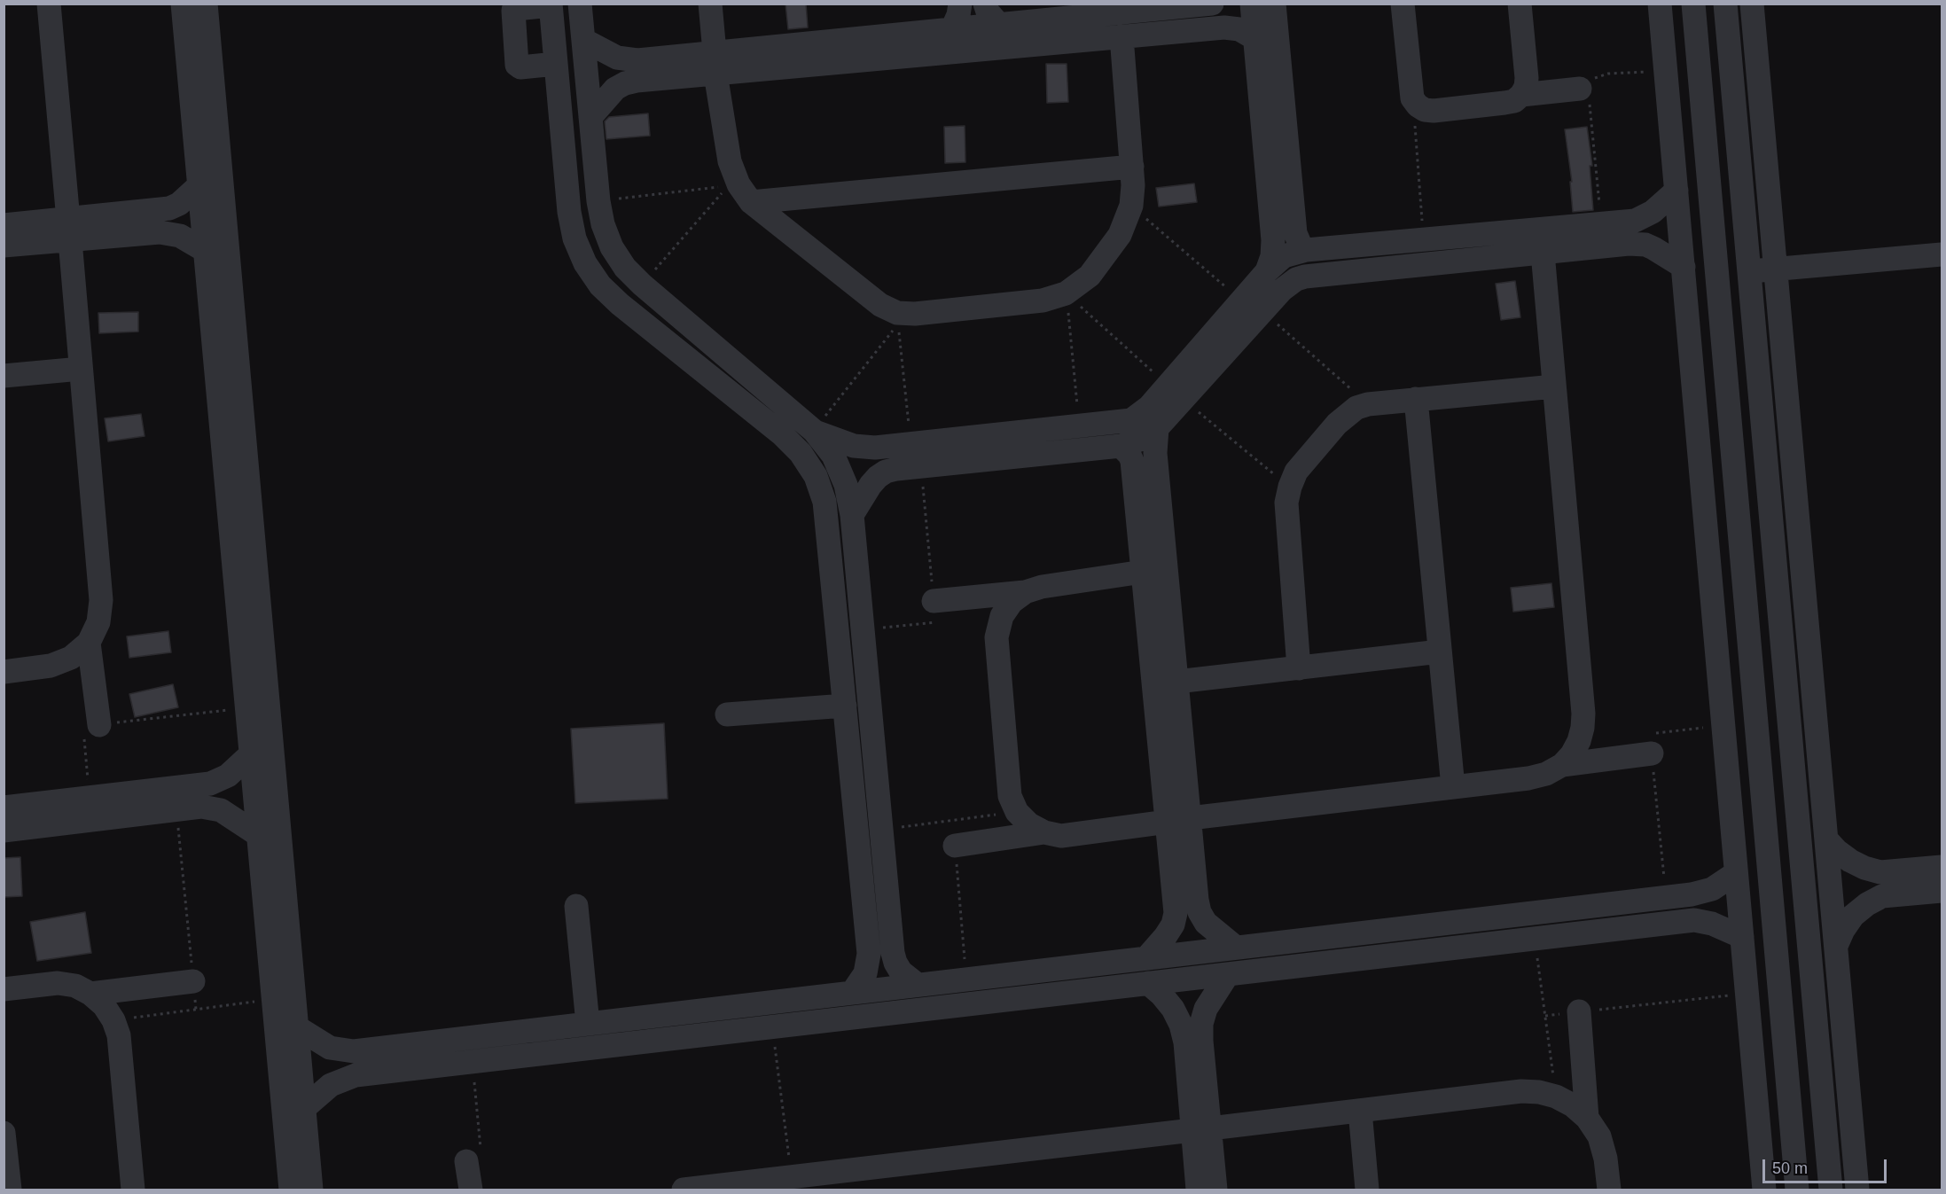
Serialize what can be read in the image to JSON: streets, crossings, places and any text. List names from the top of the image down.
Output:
{
  "scale_bar": "50 m"
}
